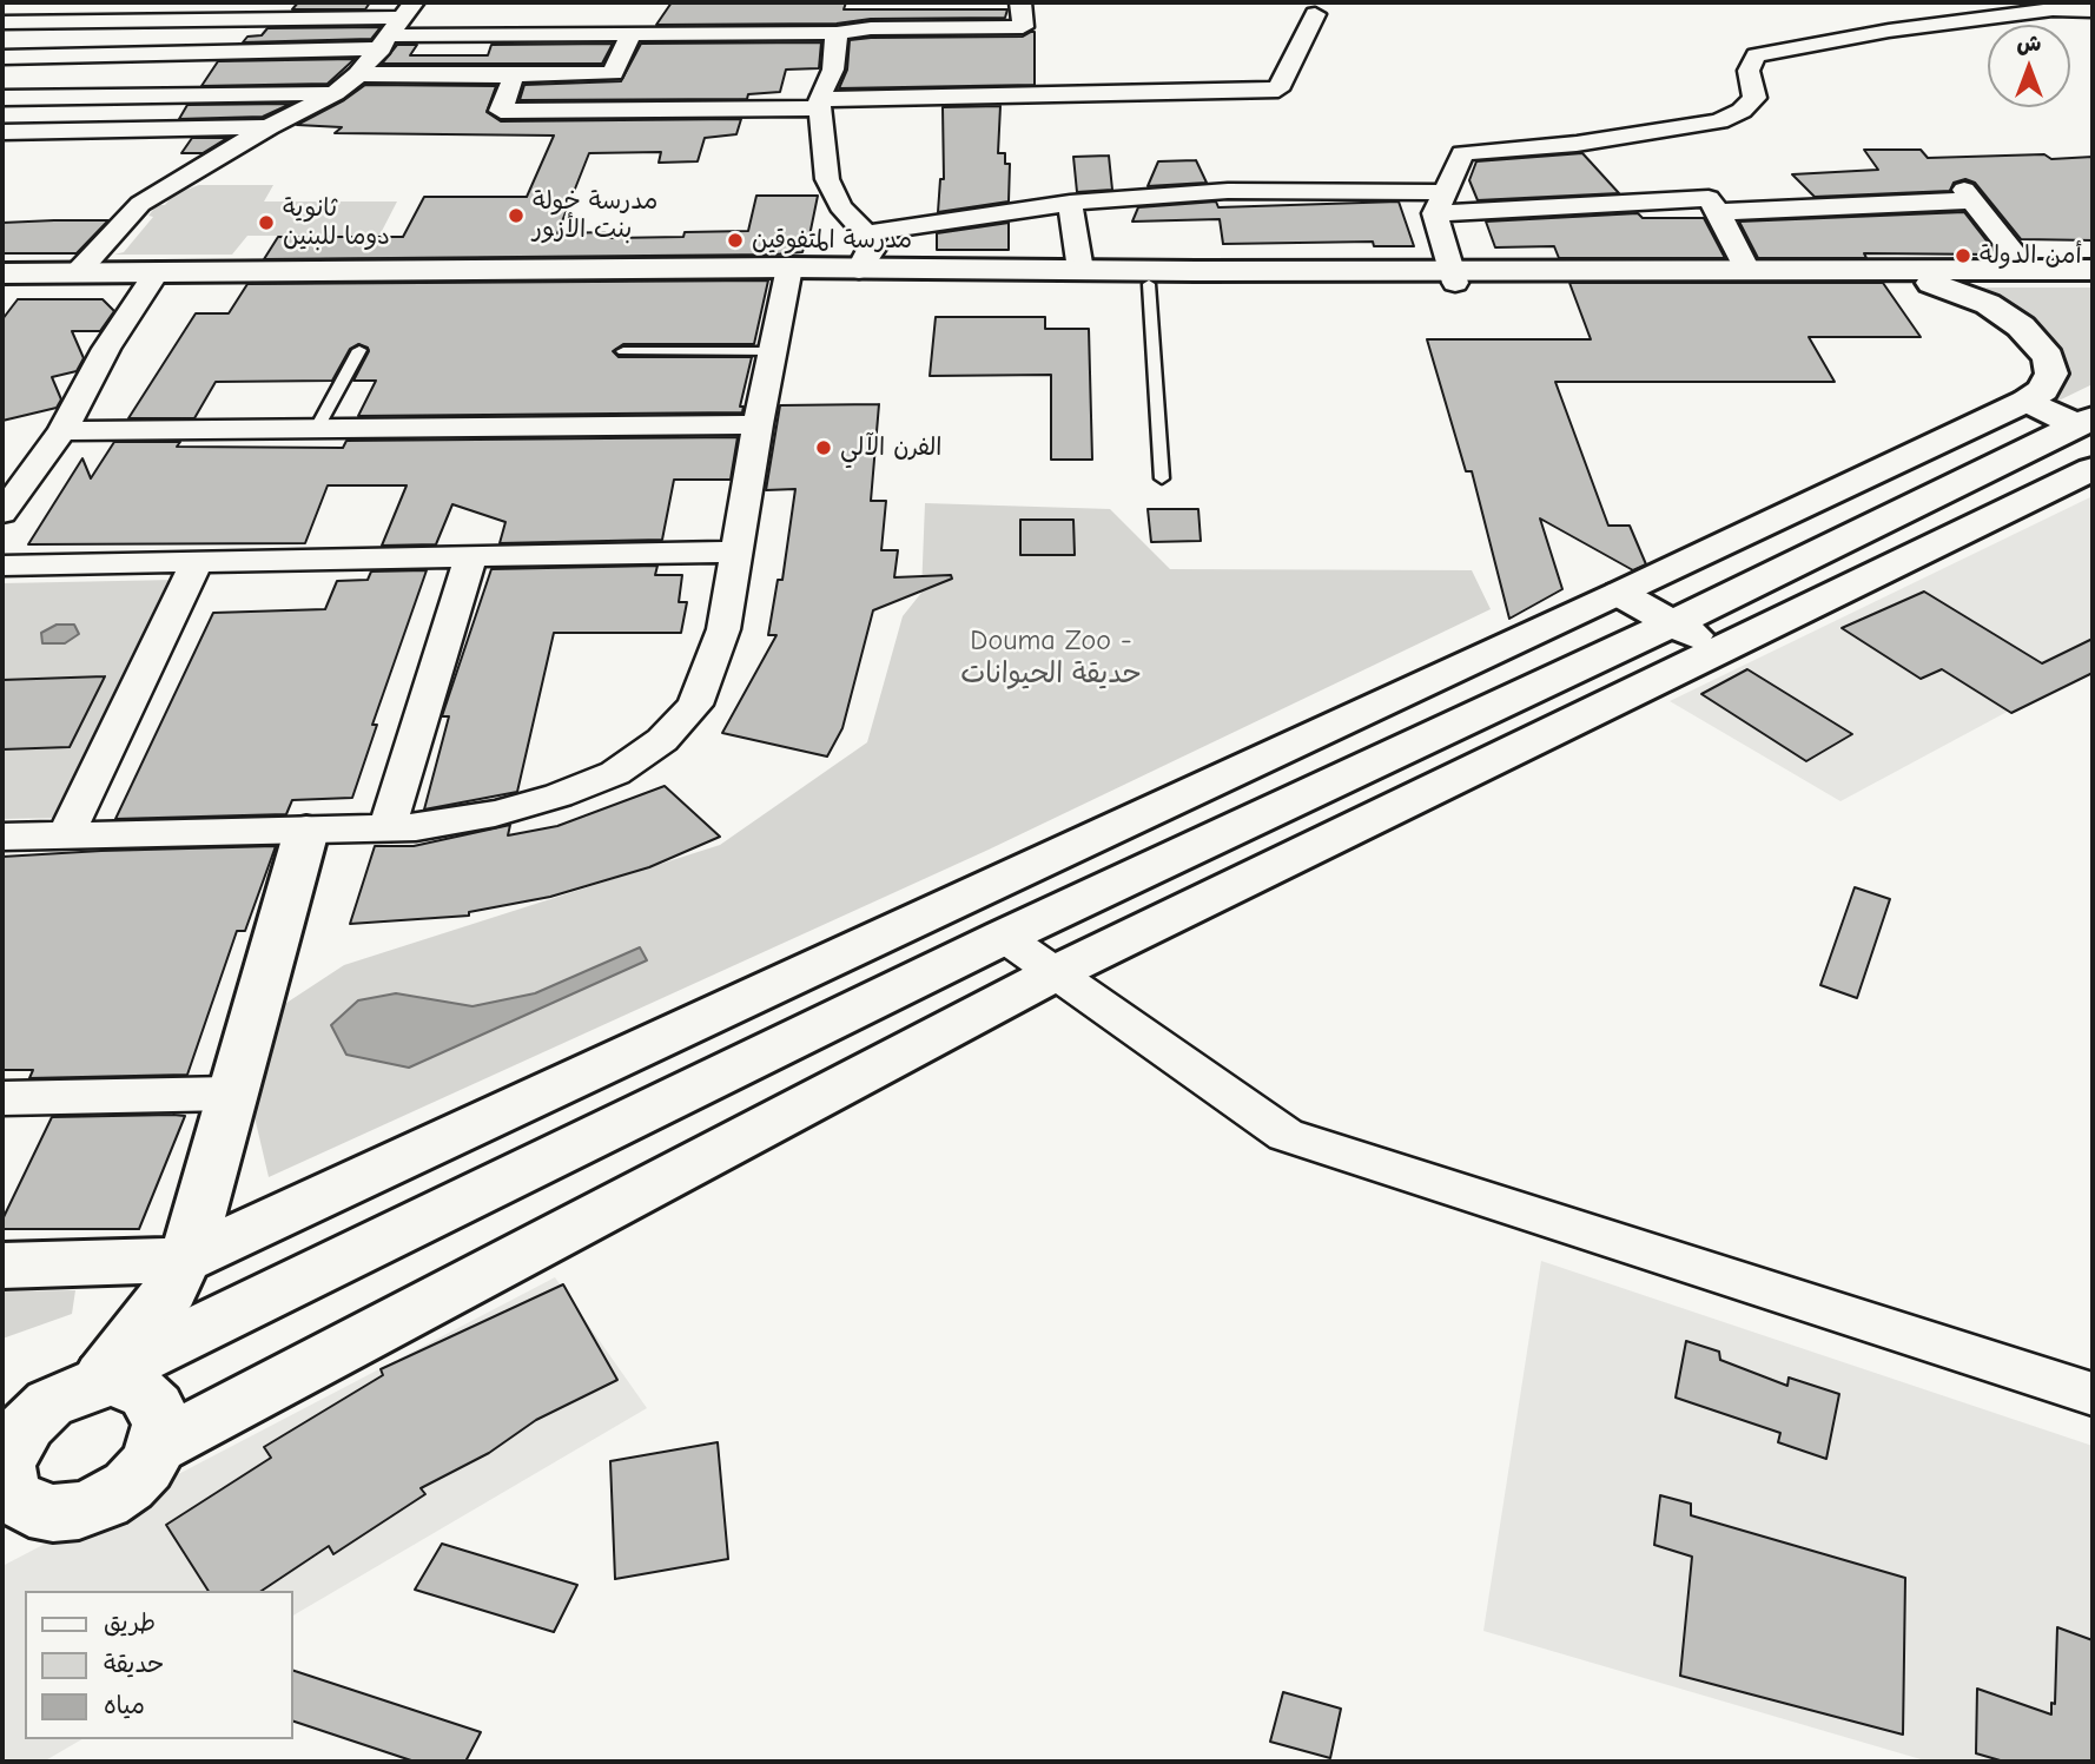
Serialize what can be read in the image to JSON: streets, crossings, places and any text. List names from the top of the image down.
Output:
{
  "parks": ["Douma Zoo - حديقة الحيوانات"],
  "places": [
    "مدرسة خولة بنت الأزور",
    "ثانوية دوما للبنين",
    "مدرسة المتفوقين",
    "أمن الدولة",
    "الفرن الآلي"
  ],
  "legend": ["طريق", "حديقة", "مياه"],
  "north": "top"
}
